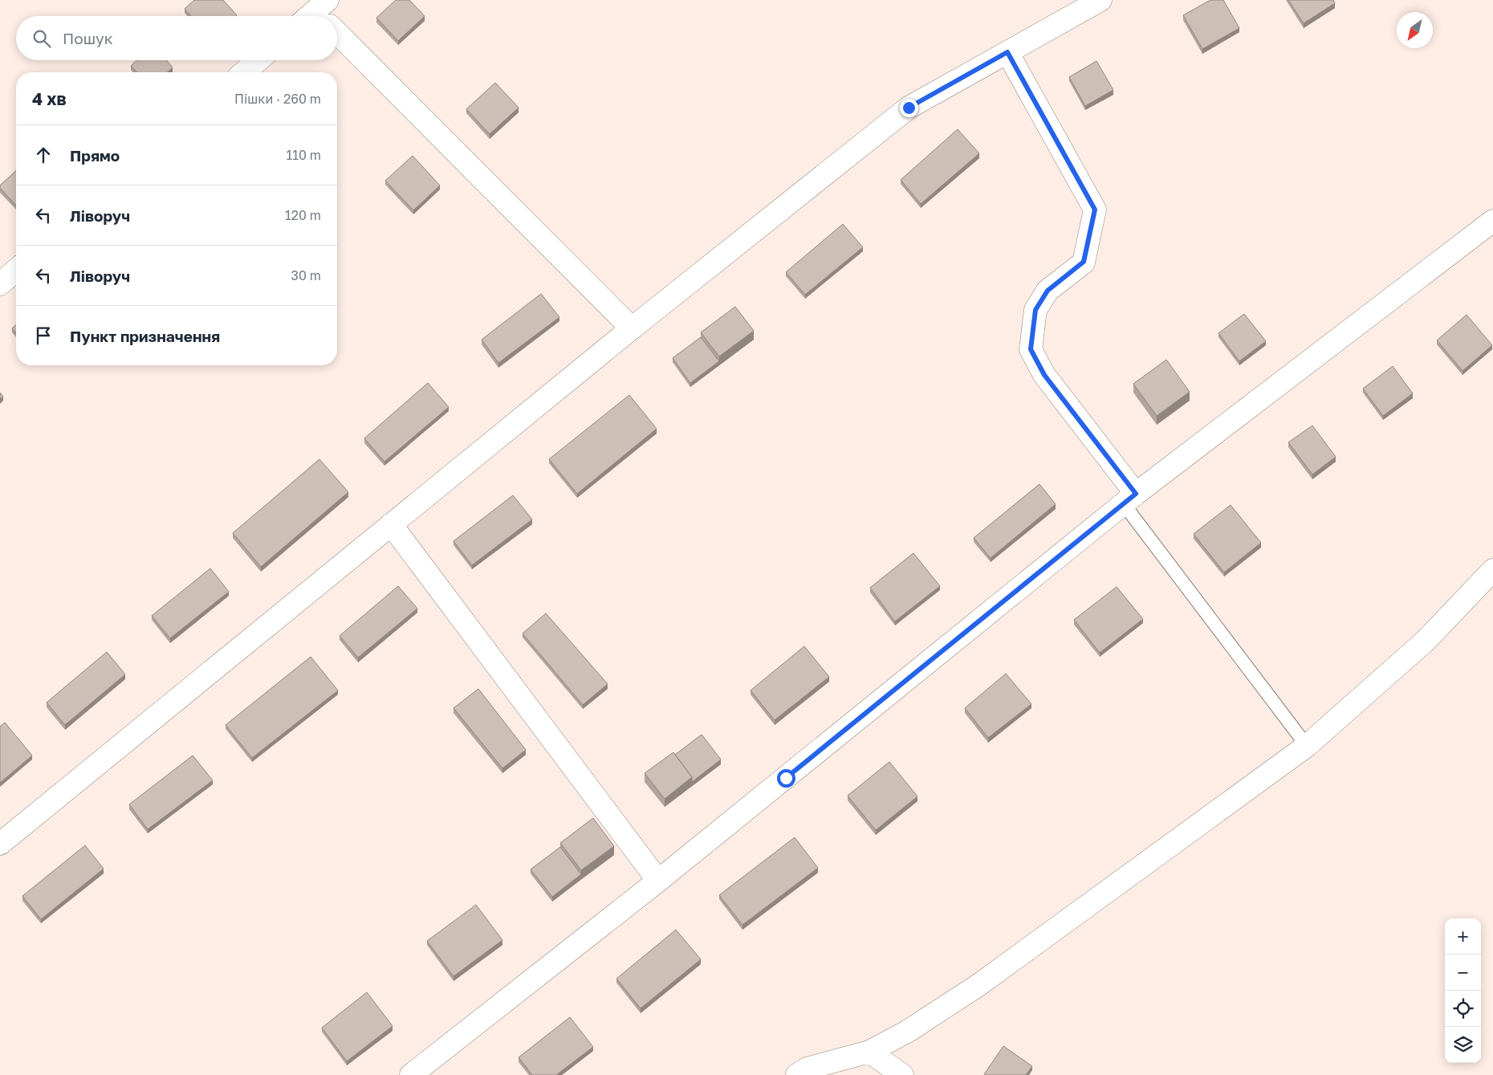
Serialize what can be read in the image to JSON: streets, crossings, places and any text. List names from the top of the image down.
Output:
{
  "north": "bottom left",
  "page": {
    "search": "Пошук",
    "heading": ["4 хв", "Пішки · 260 m"],
    "list": [
      ["Прямо", "110 m"],
      ["Ліворуч", "120 m"],
      ["Ліворуч", "30 m"],
      "Пункт призначення"
    ],
    "map_buttons": ["+", "−"]
  }
}
